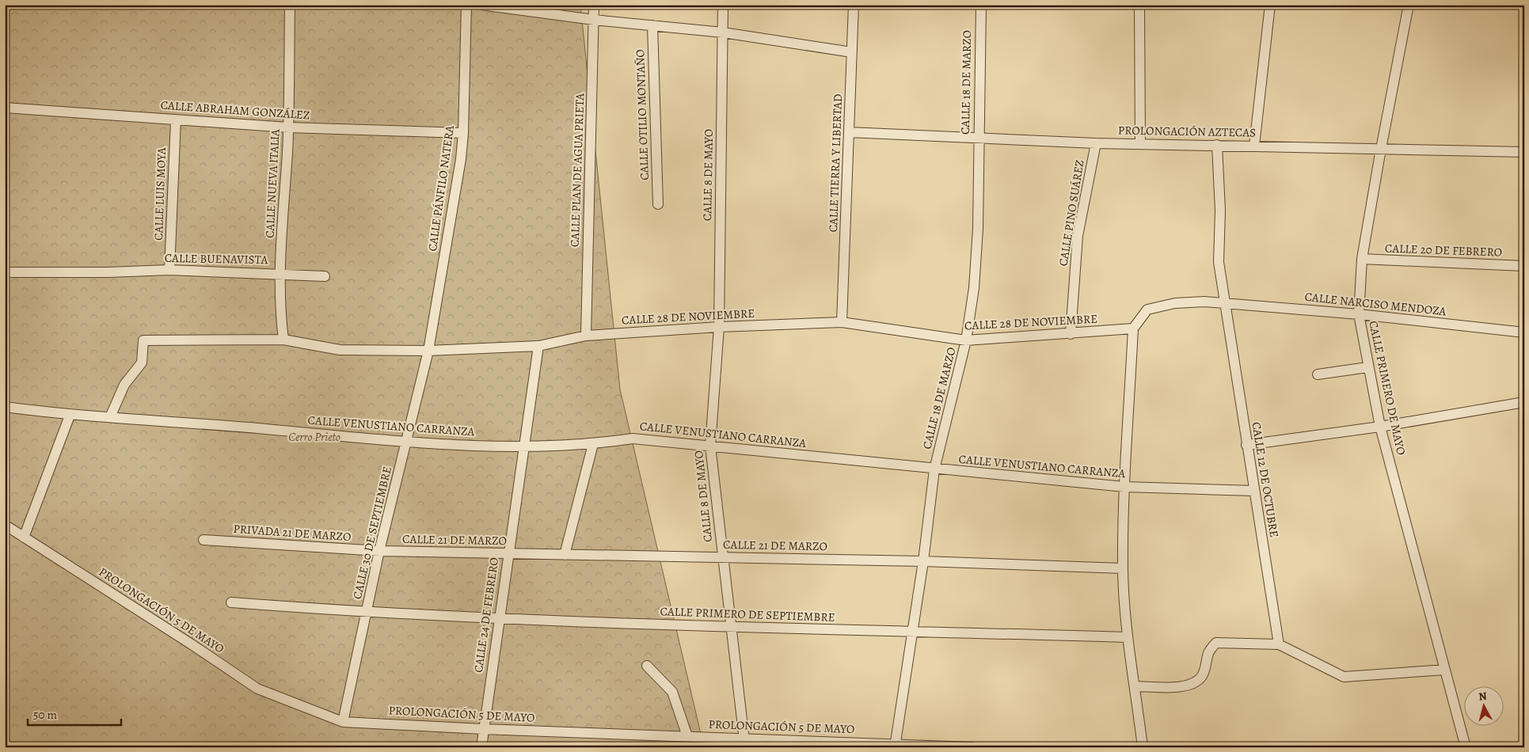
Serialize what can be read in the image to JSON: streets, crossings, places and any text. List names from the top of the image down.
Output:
{
  "streets": {
    "street": [
      "CALLE 18 DE MARZO",
      "CALLE ABRAHAM GONZÁLEZ",
      "CALLE OTILIO MONTAÑO",
      "PROLONGACIÓN AZTECAS",
      "CALLE TIERRA Y LIBERTAD",
      "CALLE PLAN DE AGUA PRIETA",
      "CALLE 8 DE MAYO",
      "CALLE NUEVA ITALIA",
      "CALLE PÁNFILO NATERA",
      "CALLE LUIS MOYA",
      "CALLE PINO SUÁREZ",
      "CALLE 20 DE FEBRERO",
      "CALLE BUENAVISTA",
      "CALLE NARCISO MENDOZA",
      "CALLE 28 DE NOVIEMBRE",
      "CALLE PRIMERO DE MAYO",
      "CALLE VENUSTIANO CARRANZA",
      "CALLE 12 DE OCTUBRE",
      "PRIVADA 21 DE MARZO",
      "CALLE 30 DE SEPTIEMBRE",
      "CALLE 21 DE MARZO",
      "PROLONGACIÓN 5 DE MAYO",
      "CALLE PRIMERO DE SEPTIEMBRE",
      "CALLE 24 DE FEBRERO"
    ]
  },
  "crossings": [
    ["CALLE 18 DE MARZO", "PROLONGACIÓN AZTECAS"],
    ["CALLE 18 DE MARZO", "CALLE 28 DE NOVIEMBRE"],
    ["CALLE 18 DE MARZO", "CALLE VENUSTIANO CARRANZA"],
    ["CALLE 18 DE MARZO", "CALLE 21 DE MARZO"],
    ["CALLE 18 DE MARZO", "PROLONGACIÓN 5 DE MAYO"],
    ["CALLE 18 DE MARZO", "CALLE PRIMERO DE SEPTIEMBRE"],
    ["CALLE ABRAHAM GONZÁLEZ", "CALLE NUEVA ITALIA"],
    ["CALLE ABRAHAM GONZÁLEZ", "CALLE PÁNFILO NATERA"],
    ["CALLE ABRAHAM GONZÁLEZ", "CALLE LUIS MOYA"],
    ["PROLONGACIÓN AZTECAS", "CALLE TIERRA Y LIBERTAD"],
    ["PROLONGACIÓN AZTECAS", "CALLE PINO SUÁREZ"],
    ["PROLONGACIÓN AZTECAS", "CALLE PRIMERO DE MAYO"],
    ["PROLONGACIÓN AZTECAS", "CALLE 12 DE OCTUBRE"],
    ["CALLE TIERRA Y LIBERTAD", "CALLE 28 DE NOVIEMBRE"],
    ["CALLE PLAN DE AGUA PRIETA", "CALLE 28 DE NOVIEMBRE"],
    ["CALLE 8 DE MAYO", "CALLE 28 DE NOVIEMBRE"],
    ["CALLE 8 DE MAYO", "CALLE VENUSTIANO CARRANZA"],
    ["CALLE 8 DE MAYO", "CALLE 21 DE MARZO"],
    ["CALLE 8 DE MAYO", "PROLONGACIÓN 5 DE MAYO"],
    ["CALLE 8 DE MAYO", "CALLE PRIMERO DE SEPTIEMBRE"],
    ["CALLE NUEVA ITALIA", "CALLE BUENAVISTA"],
    ["CALLE NUEVA ITALIA", "CALLE 28 DE NOVIEMBRE"],
    ["CALLE PÁNFILO NATERA", "CALLE 28 DE NOVIEMBRE"],
    ["CALLE PÁNFILO NATERA", "CALLE 30 DE SEPTIEMBRE"],
    ["CALLE LUIS MOYA", "CALLE BUENAVISTA"],
    ["CALLE PINO SUÁREZ", "CALLE 28 DE NOVIEMBRE"],
    ["CALLE 20 DE FEBRERO", "CALLE PRIMERO DE MAYO"],
    ["CALLE NARCISO MENDOZA", "CALLE PRIMERO DE MAYO"],
    ["CALLE NARCISO MENDOZA", "CALLE 12 DE OCTUBRE"],
    ["CALLE 28 DE NOVIEMBRE", "CALLE VENUSTIANO CARRANZA"],
    ["CALLE 28 DE NOVIEMBRE", "CALLE 30 DE SEPTIEMBRE"],
    ["CALLE 28 DE NOVIEMBRE", "CALLE 24 DE FEBRERO"],
    ["CALLE VENUSTIANO CARRANZA", "CALLE 12 DE OCTUBRE"],
    ["CALLE VENUSTIANO CARRANZA", "CALLE 30 DE SEPTIEMBRE"],
    ["CALLE VENUSTIANO CARRANZA", "CALLE 24 DE FEBRERO"],
    ["PRIVADA 21 DE MARZO", "CALLE 30 DE SEPTIEMBRE"],
    ["PRIVADA 21 DE MARZO", "CALLE 21 DE MARZO"],
    ["CALLE 30 DE SEPTIEMBRE", "CALLE 21 DE MARZO"],
    ["CALLE 30 DE SEPTIEMBRE", "PROLONGACIÓN 5 DE MAYO"],
    ["CALLE 30 DE SEPTIEMBRE", "CALLE PRIMERO DE SEPTIEMBRE"],
    ["CALLE 21 DE MARZO", "CALLE 24 DE FEBRERO"],
    ["PROLONGACIÓN 5 DE MAYO", "CALLE 24 DE FEBRERO"],
    ["CALLE PRIMERO DE SEPTIEMBRE", "CALLE 24 DE FEBRERO"]
  ],
  "parks": ["Cerro Prieto"],
  "scale_bar": "50 m",
  "north": "top"
}
